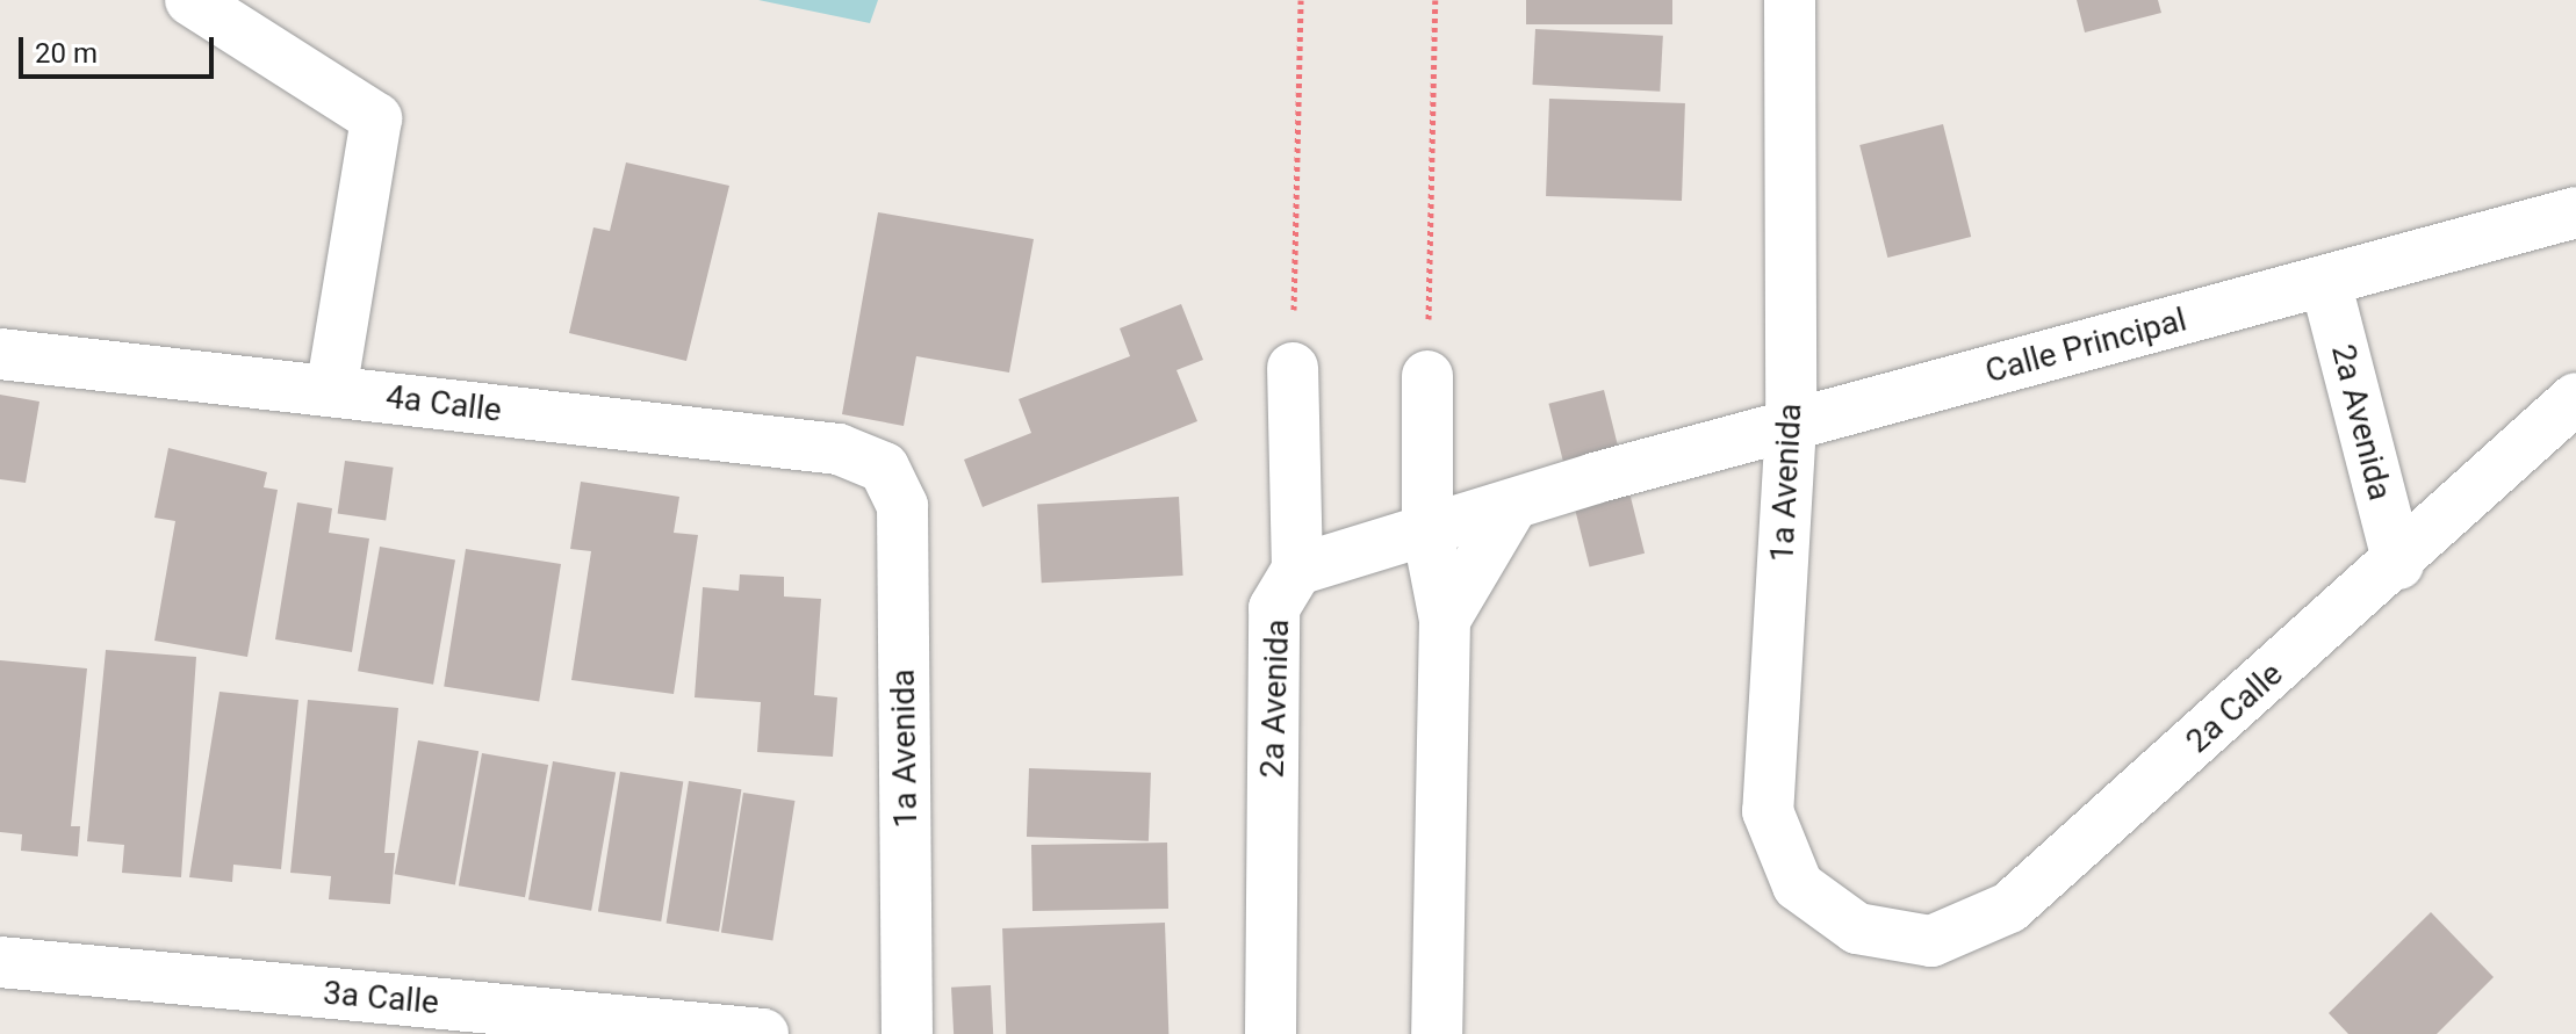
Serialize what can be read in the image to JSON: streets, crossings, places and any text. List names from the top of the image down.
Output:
{
  "streets": {
    "street": [
      "Calle Principal",
      "4a Calle",
      "2a Avenida",
      "1a Avenida",
      "2a Calle",
      "3a Calle"
    ]
  },
  "crossings": [
    ["Calle Principal", "2a Avenida"],
    ["Calle Principal", "1a Avenida"],
    ["4a Calle", "1a Avenida"],
    ["2a Avenida", "2a Calle"],
    ["1a Avenida", "2a Calle"]
  ],
  "scale_bar": "20 m"
}
